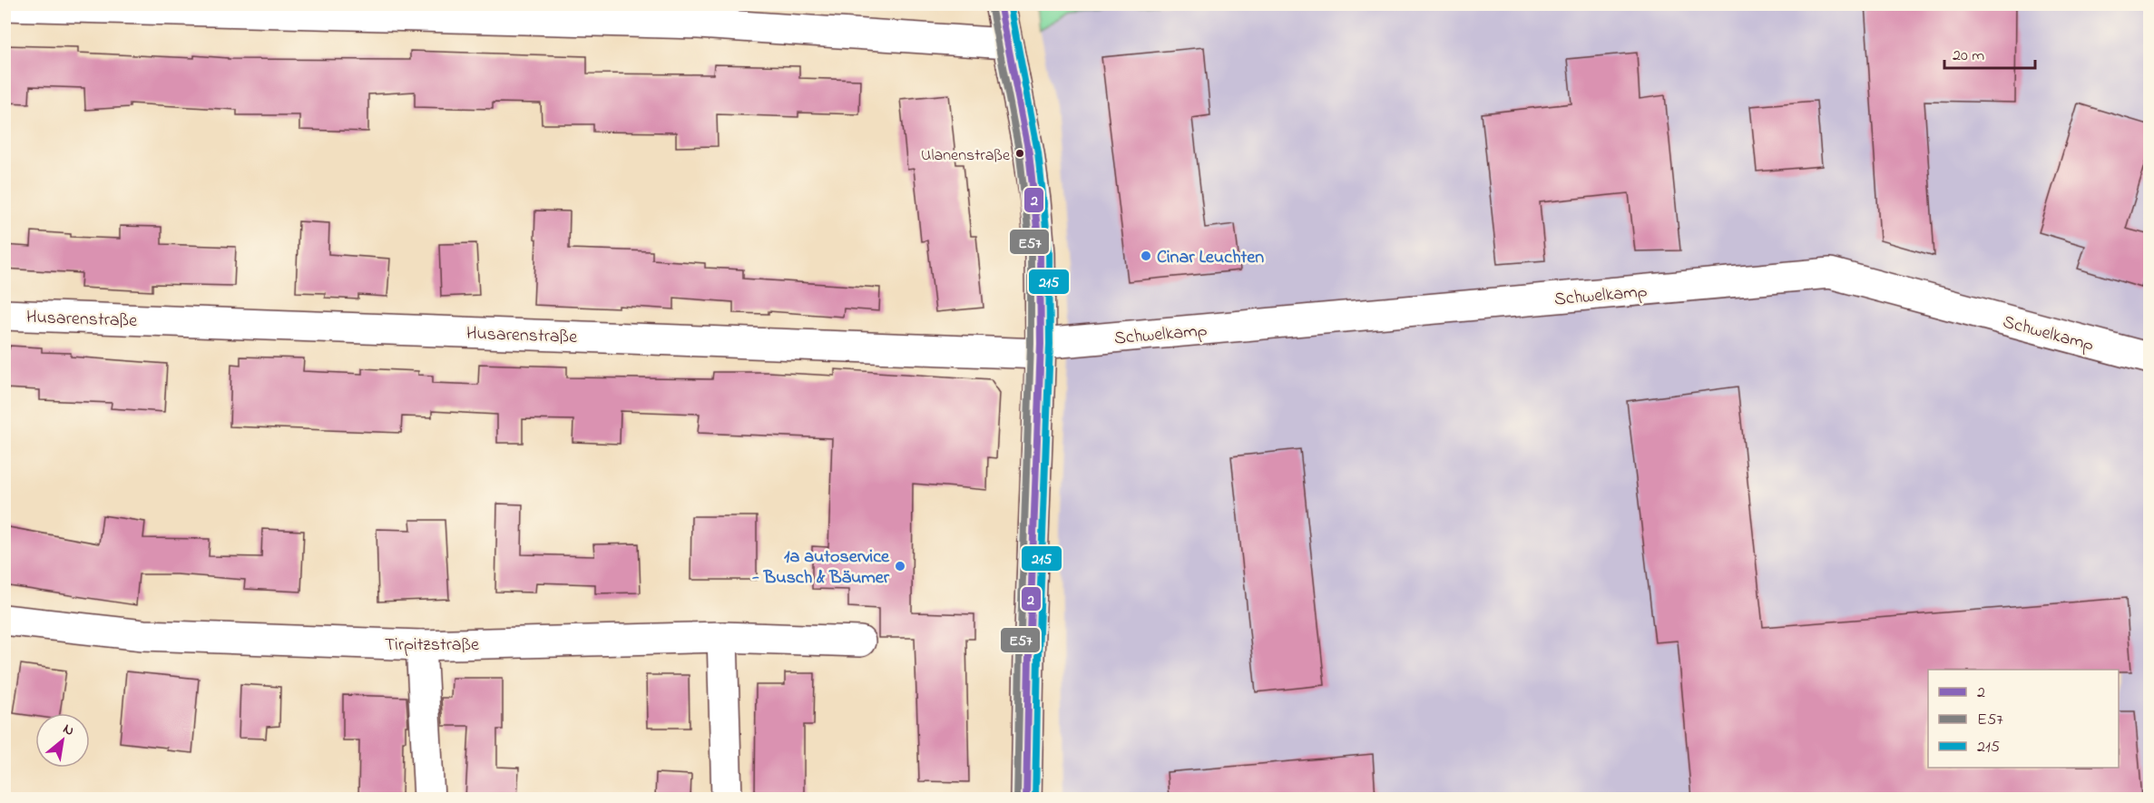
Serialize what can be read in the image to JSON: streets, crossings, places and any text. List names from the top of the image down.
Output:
{
  "streets": {
    "street": ["Schwelkamp", "Husarenstraße", "Tirpitzstraße"]
  },
  "crossings": [
    ["Schwelkamp", "Husarenstraße"]
  ],
  "places": ["Ulanenstraße", "Cinar Leuchten", "1a autoservice - Busch & Bäumer"],
  "lines": ["transit line 2", "transit line 215", "transit line E57"],
  "legend": ["2", "E57", "215"],
  "scale_bar": "20 m",
  "north": "top right"
}
